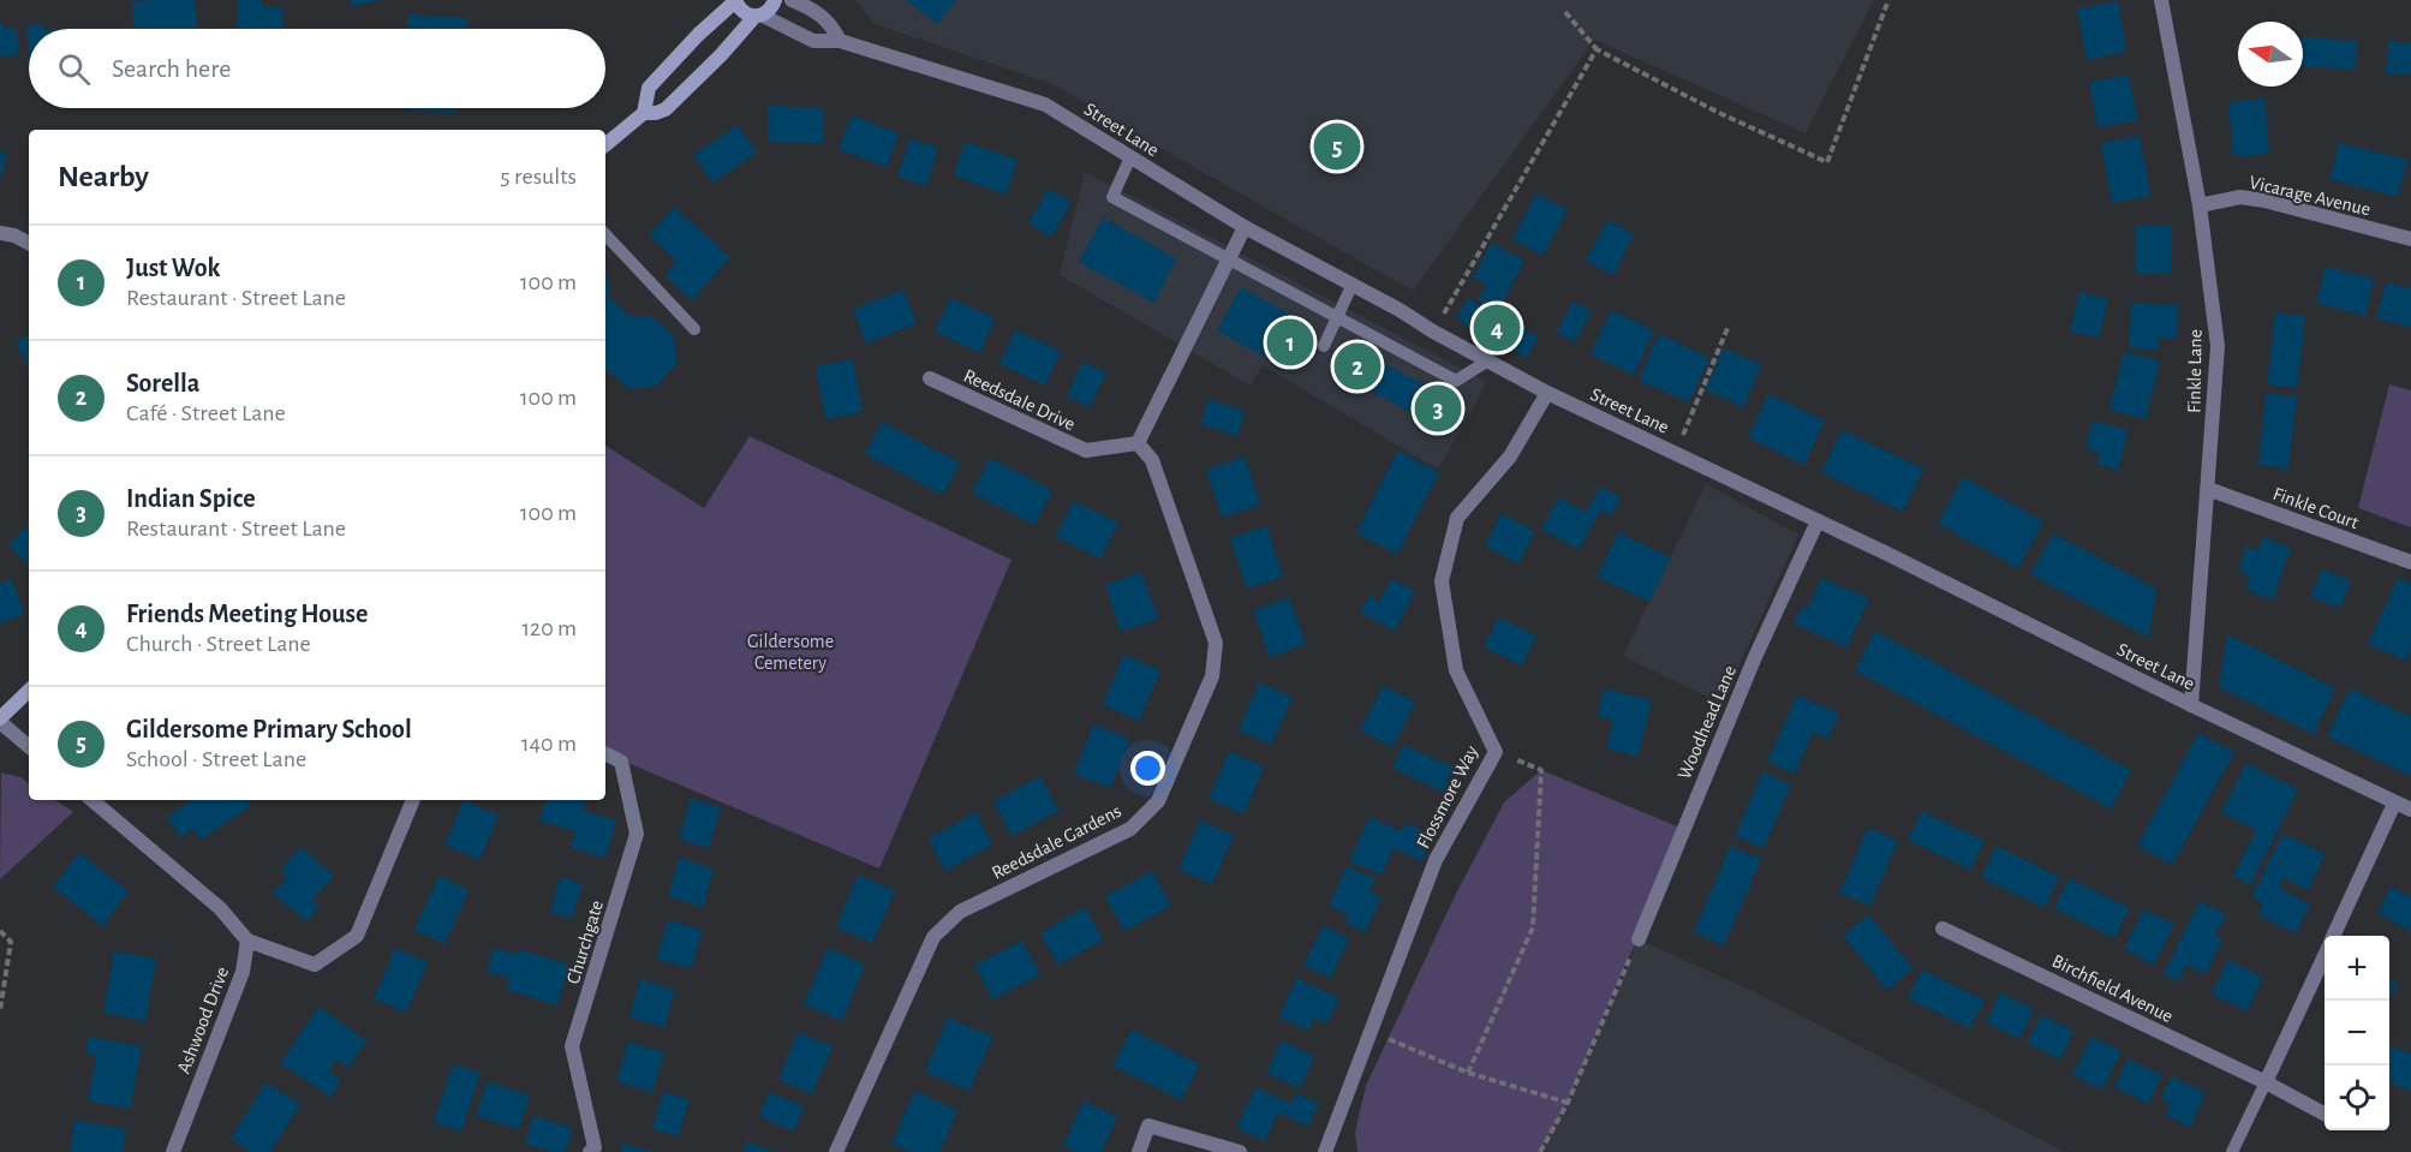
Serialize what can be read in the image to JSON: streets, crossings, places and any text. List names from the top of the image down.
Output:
{
  "streets": {
    "street": [
      "Street Lane",
      "Vicarage Avenue",
      "Finkle Lane",
      "Reedsdale Drive",
      "Finkle Court",
      "Woodhead Lane",
      "Flossmore Way",
      "Reedsdale Gardens",
      "Churchgate",
      "Birchfield Avenue",
      "Ashwood Drive"
    ]
  },
  "crossings": [
    ["Street Lane", "Finkle Lane"],
    ["Street Lane", "Woodhead Lane"],
    ["Street Lane", "Flossmore Way"],
    ["Vicarage Avenue", "Finkle Lane"],
    ["Finkle Lane", "Finkle Court"],
    ["Reedsdale Drive", "Reedsdale Gardens"]
  ],
  "parks": ["Gildersome Cemetery"],
  "north": "left",
  "page": {
    "search": "Search here",
    "pins": [
      "5",
      "4",
      "1",
      "2",
      "3"
    ],
    "heading": ["Nearby", "5 results"],
    "list": [
      {
        "mark": "1",
        "name": "Just Wok",
        "note": "Restaurant · Street Lane",
        "value": "100 m"
      },
      {
        "mark": "2",
        "name": "Sorella",
        "note": "Café · Street Lane",
        "value": "100 m"
      },
      {
        "mark": "3",
        "name": "Indian Spice",
        "note": "Restaurant · Street Lane",
        "value": "100 m"
      },
      {
        "mark": "4",
        "name": "Friends Meeting House",
        "note": "Church · Street Lane",
        "value": "120 m"
      },
      {
        "mark": "5",
        "name": "Gildersome Primary School",
        "note": "School · Street Lane",
        "value": "140 m"
      }
    ],
    "map_buttons": ["+", "−"]
  }
}
